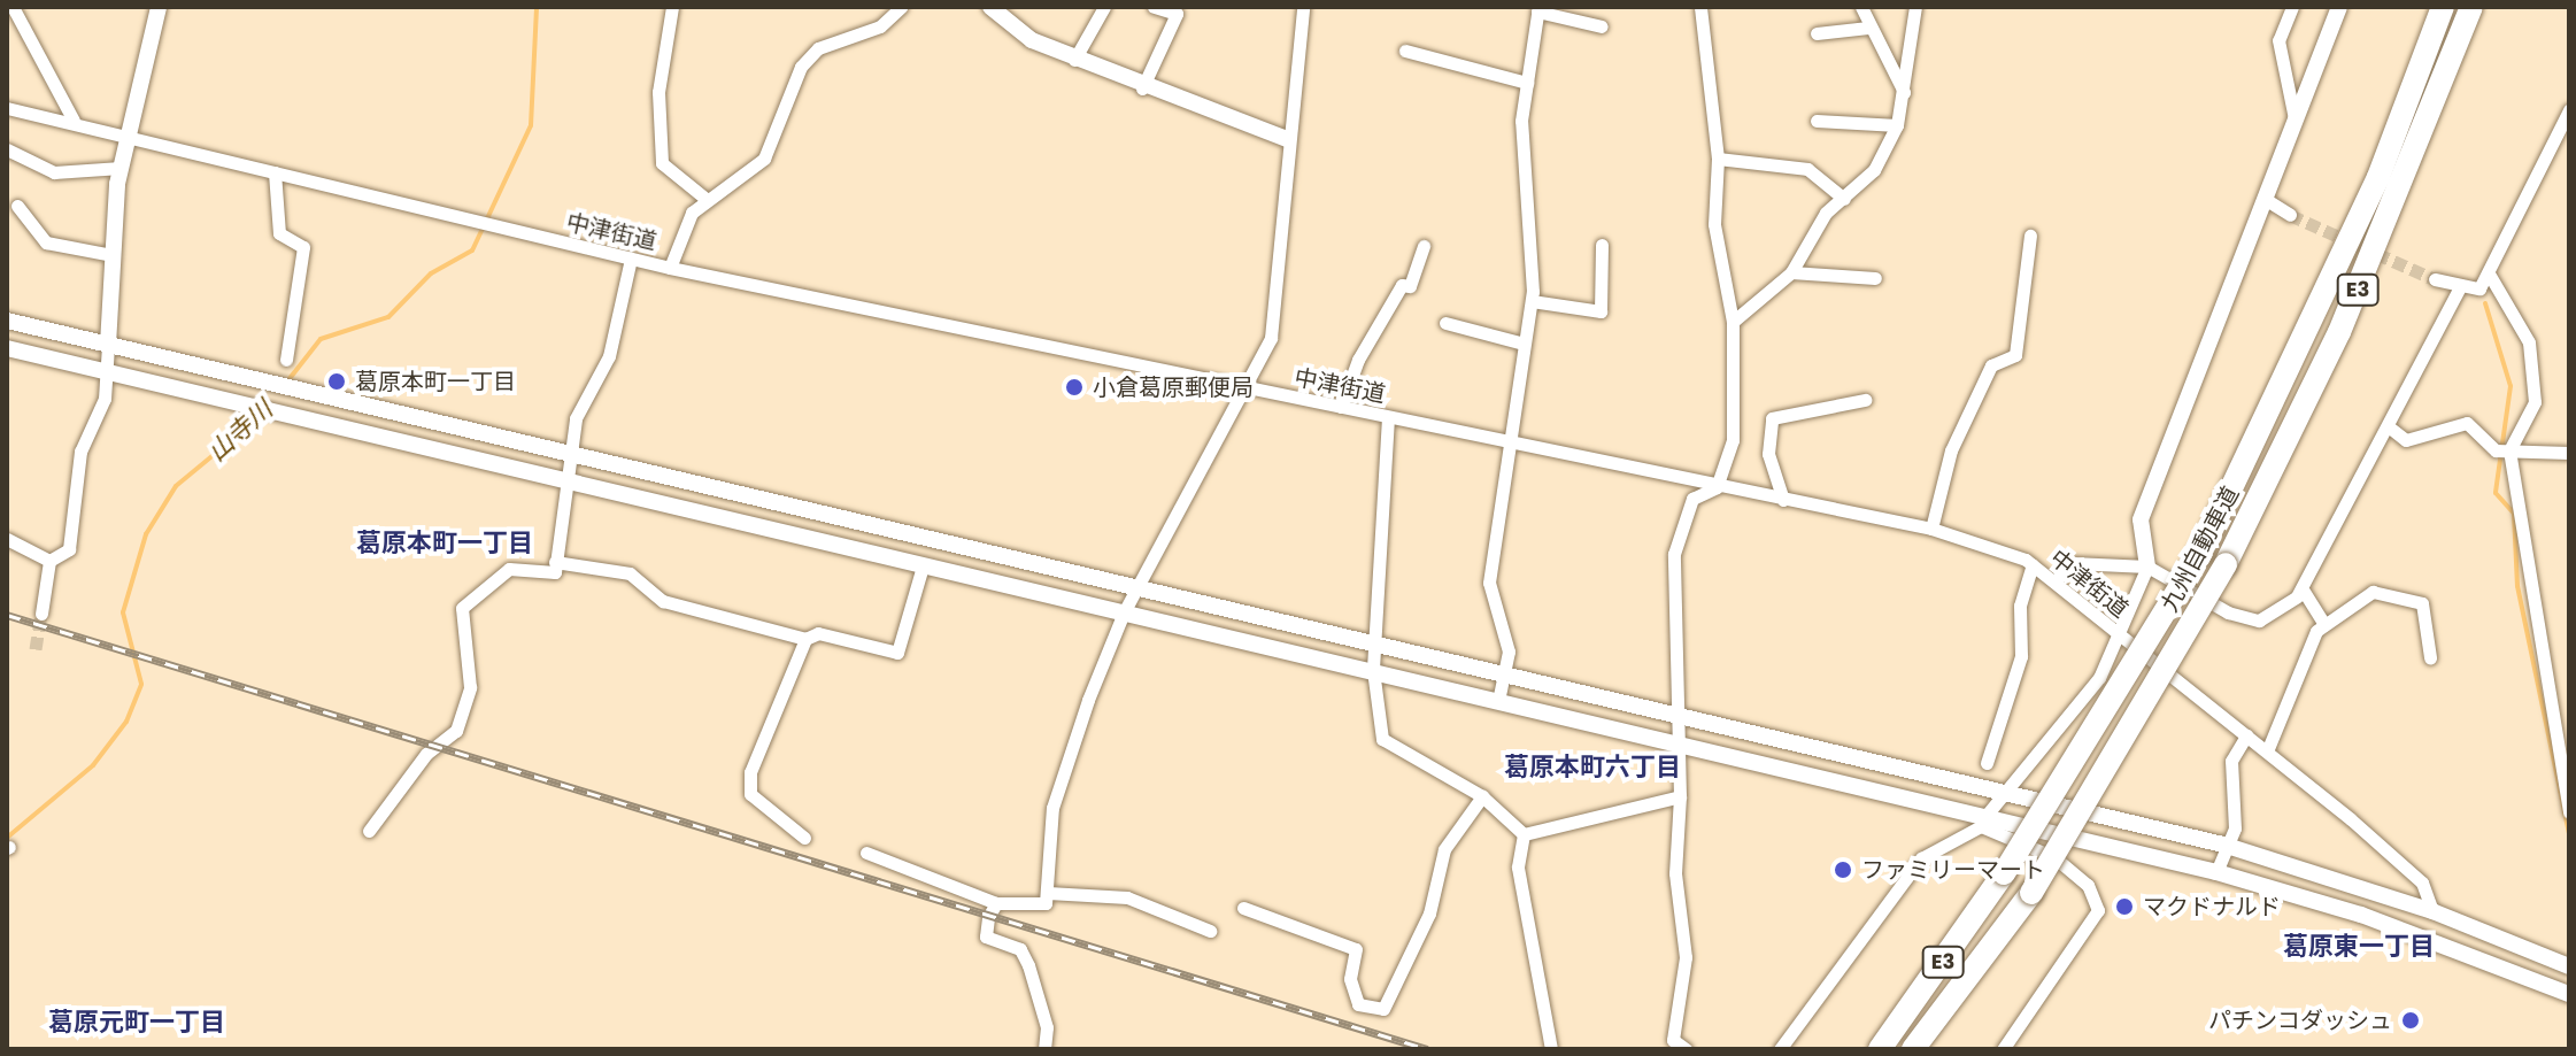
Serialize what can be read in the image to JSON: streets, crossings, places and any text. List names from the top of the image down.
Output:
{
  "streets": {
    "highway": ["E3", "九州自動車道"],
    "street": ["中津街道"]
  },
  "districts": [
    "葛原本町一丁目",
    "葛原本町六丁目",
    "葛原東一丁目",
    "葛原元町一丁目"
  ],
  "water": ["山寺川"],
  "places": [
    "葛原本町一丁目",
    "小倉葛原郵便局",
    "ファミリーマート",
    "マクドナルド",
    "パチンコダッシュ"
  ]
}
